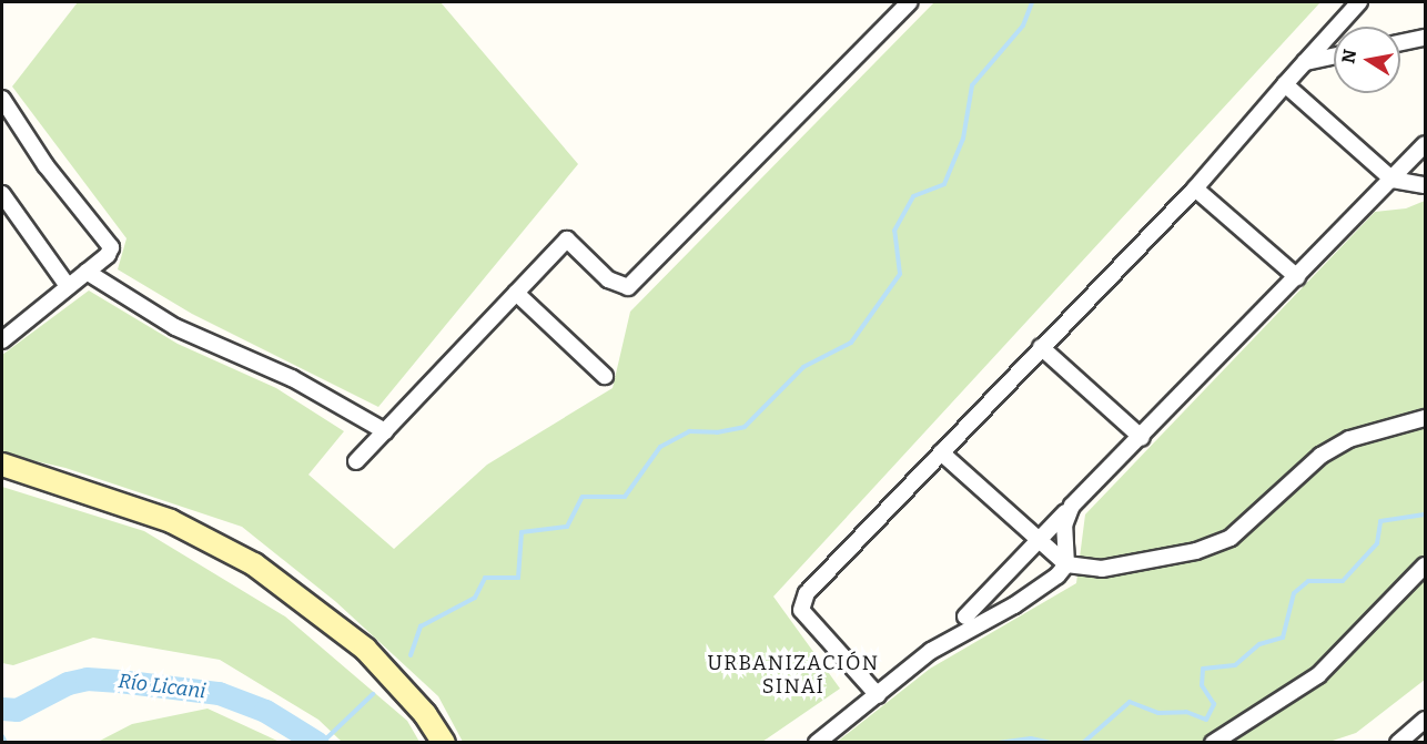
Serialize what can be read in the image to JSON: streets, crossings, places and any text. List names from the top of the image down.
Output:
{
  "districts": ["URBANIZACIÓN SINAÍ"],
  "water": ["Río Licani"],
  "north": "left"
}
